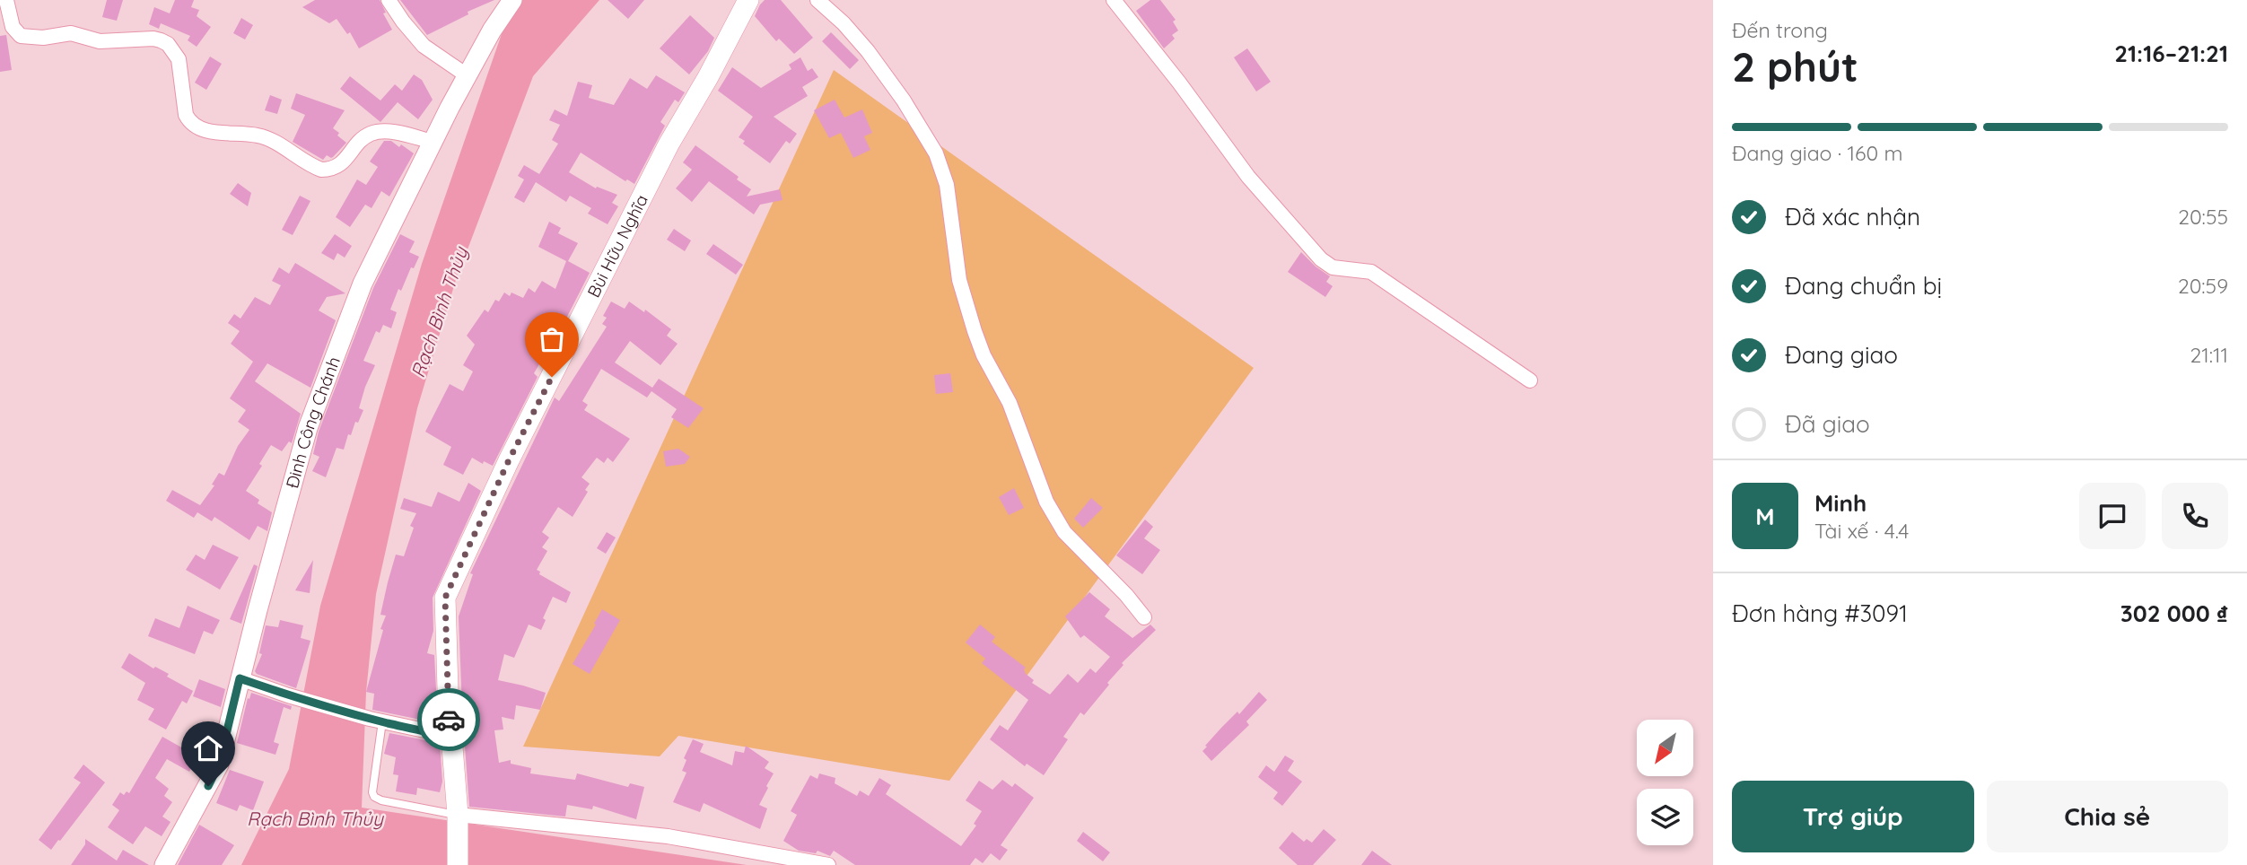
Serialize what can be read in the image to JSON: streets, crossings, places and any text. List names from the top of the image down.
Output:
{
  "streets": {
    "main road": ["Bùi Hữu Nghĩa"],
    "street": ["Đinh Công Chánh"]
  },
  "water": ["Rạch Bình Thủy"],
  "north": "bottom left",
  "page": {
    "heading": ["2 phút", "Đến trong", "21:16–21:21"],
    "panel": [
      "Minh",
      "Tài xế · 4.4",
      "Đơn hàng #3091",
      "302 000 ₫"
    ],
    "bar": "Đang giao · 160 m",
    "list": [
      ["Đã xác nhận", "20:55"],
      ["Đang chuẩn bị", "20:59"],
      ["Đang giao", "21:11"],
      "Đã giao"
    ],
    "round": "M",
    "buttons": ["Trợ giúp", "Chia sẻ"]
  }
}
